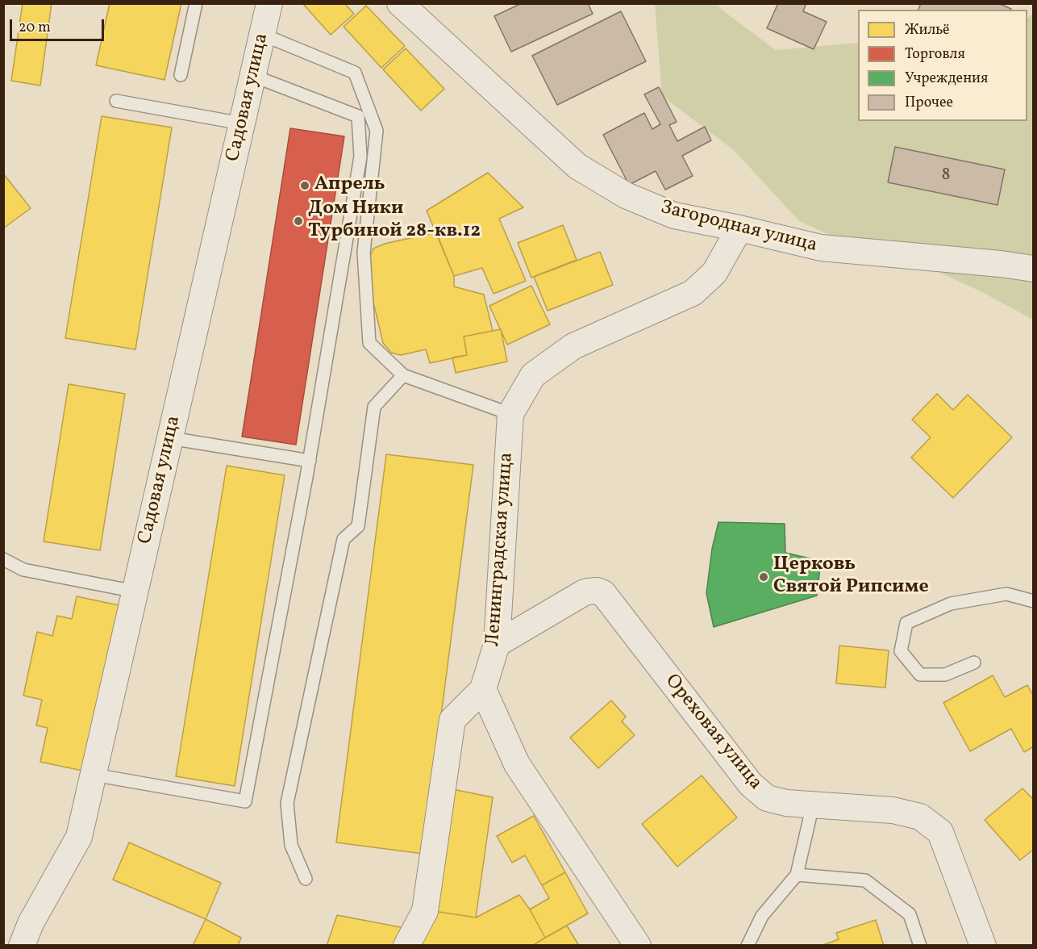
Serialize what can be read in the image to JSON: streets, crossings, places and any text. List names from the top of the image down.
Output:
{
  "streets": {
    "street": [
      "Садовая улица",
      "Загородная улица",
      "Ленинградская улица",
      "Ореховая улица"
    ]
  },
  "crossings": [
    ["Загородная улица", "Ленинградская улица"],
    ["Ленинградская улица", "Ореховая улица"]
  ],
  "places": ["Апрель", "Дом Ники Турбиной 28-кв.12", "Церковь Святой Рипсиме"],
  "house_numbers": ["8"],
  "legend": [
    "Жильё",
    "Торговля",
    "Учреждения",
    "Прочее"
  ],
  "scale_bar": "20 m"
}
